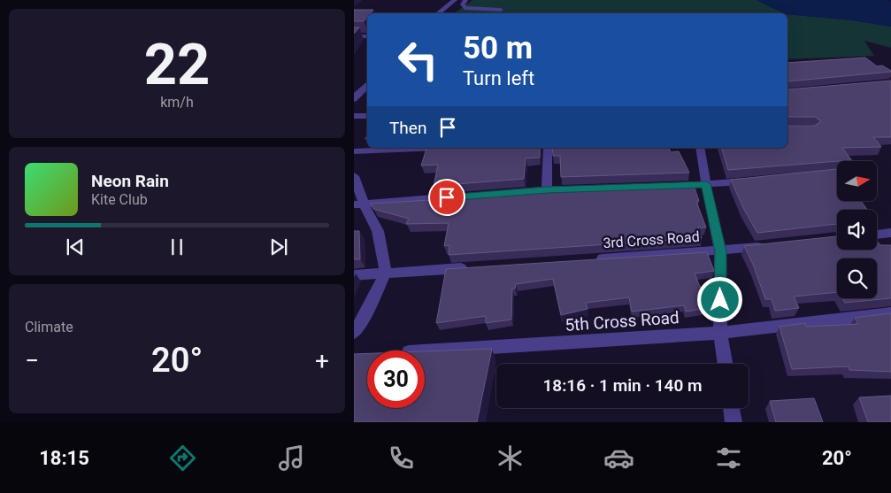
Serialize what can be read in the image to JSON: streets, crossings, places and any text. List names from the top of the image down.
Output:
{
  "streets": {
    "street": ["3rd Cross Road", "5th Cross Road"]
  },
  "north": "right",
  "page": {
    "tile": [
      ["22", "km/h"],
      "Climate"
    ],
    "turn": ["50 m", "Turn left"],
    "then": "Then",
    "song": ["Neon Rain", "Kite Club"],
    "heat": ["−", "20°", "+"],
    "limit": "30",
    "trip": "18:16 · 1 min · 140 m",
    "tabs": ["18:15", "20°"]
  }
}
